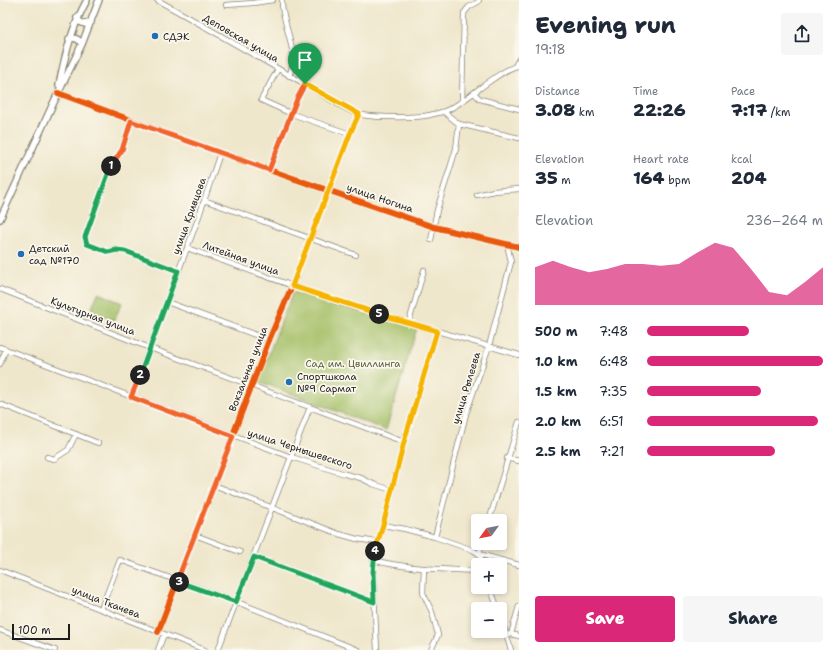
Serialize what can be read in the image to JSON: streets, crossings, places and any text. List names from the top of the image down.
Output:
{
  "streets": {
    "street": [
      "Деповская улица",
      "улица Ногина",
      "улица Кривцова",
      "Литейная улица",
      "Культурная улица",
      "Вокзальная улица",
      "улица Рылеева",
      "улица Чернышевского",
      "улица Ткачева"
    ]
  },
  "crossings": [
    ["Деповская улица", "Вокзальная улица"],
    ["улица Ногина", "улица Кривцова"],
    ["улица Ногина", "Вокзальная улица"],
    ["улица Ногина", "улица Рылеева"],
    ["улица Кривцова", "Литейная улица"],
    ["улица Кривцова", "Культурная улица"],
    ["улица Кривцова", "улица Чернышевского"],
    ["Литейная улица", "Вокзальная улица"],
    ["Литейная улица", "улица Рылеева"],
    ["Культурная улица", "Вокзальная улица"],
    ["Вокзальная улица", "улица Чернышевского"],
    ["Вокзальная улица", "улица Ткачева"]
  ],
  "parks": ["Сад им. Цвиллинга"],
  "places": ["СДЭК", "Детский сад №170", "Спортшкола №9 Сармат"],
  "scale_bar": "100 m",
  "north": "bottom left",
  "page": {
    "heading": ["Evening run", "19:18"],
    "stats": [
      ["Distance", "3.08 km"],
      ["Time", "22:26"],
      ["Pace", "7:17 /km"],
      ["Elevation", "35 m"],
      ["Heart rate", "164 bpm"],
      ["kcal", "204"]
    ],
    "pins": [
      "1",
      "5",
      "2",
      "4",
      "3"
    ],
    "chart": ["Elevation", "236–264 m"],
    "list": [
      {
        "name": "500 m",
        "note": "7:48"
      },
      {
        "name": "1.0 km",
        "note": "6:48"
      },
      {
        "name": "1.5 km",
        "note": "7:35"
      },
      {
        "name": "2.0 km",
        "note": "6:51"
      },
      {
        "name": "2.5 km",
        "note": "7:21"
      }
    ],
    "map_buttons": ["+", "−"],
    "buttons": ["Save", "Share"],
    "scale": "100 m"
  }
}
